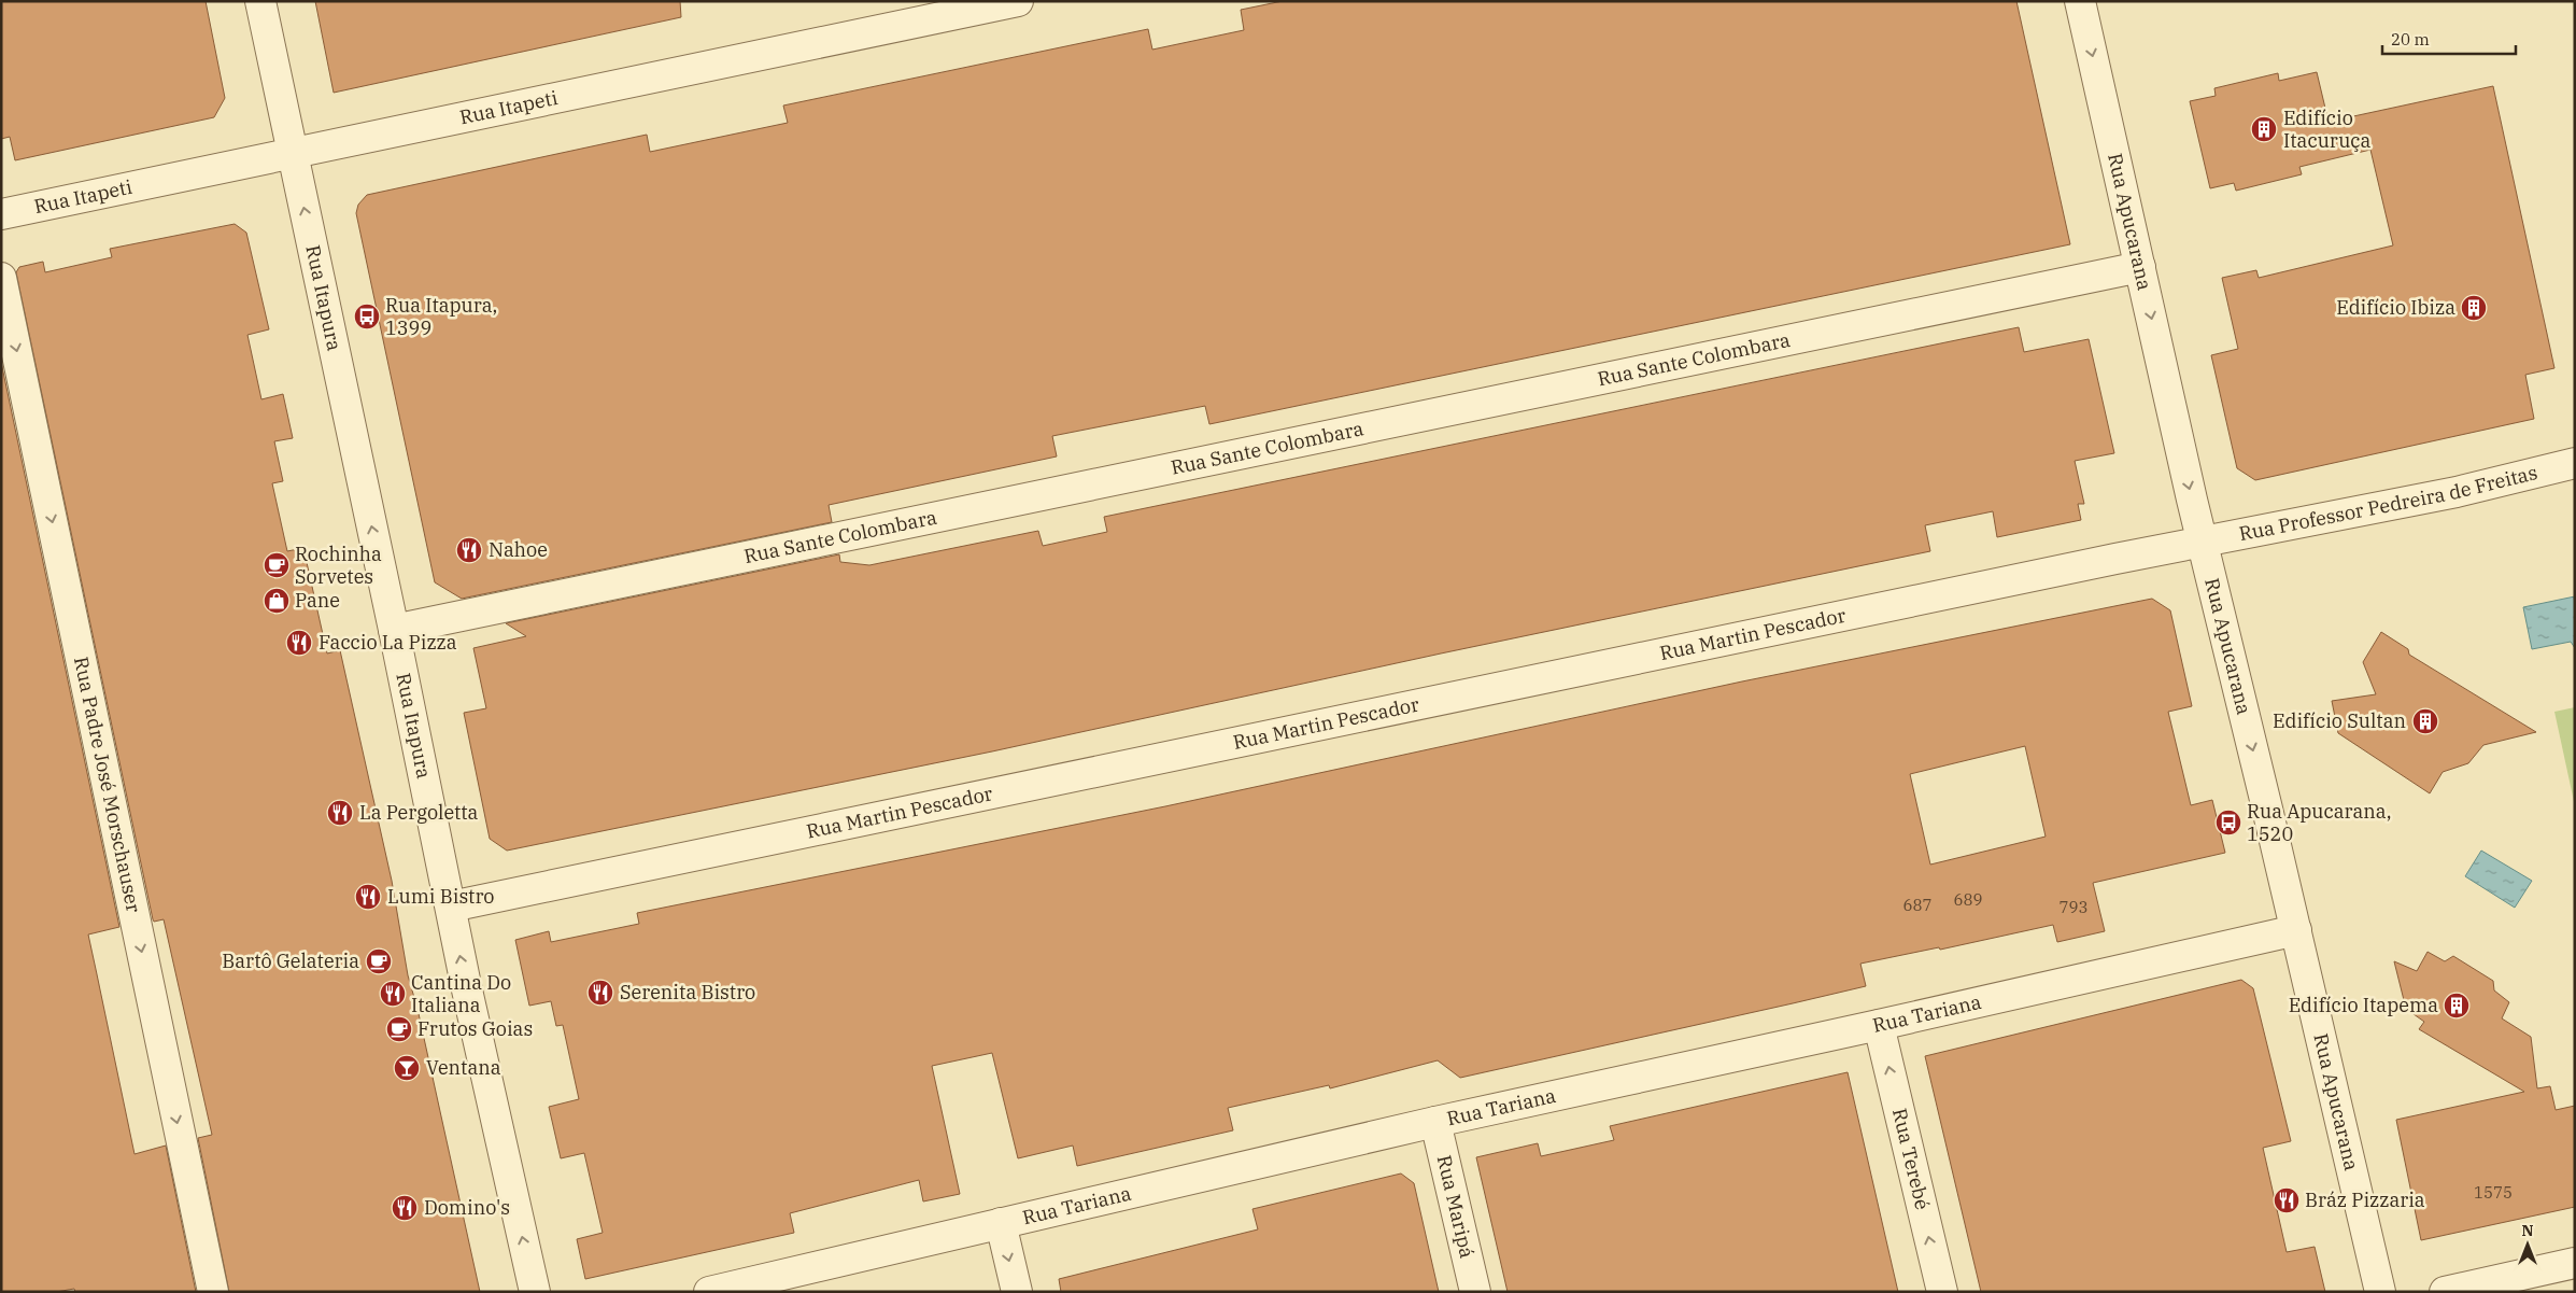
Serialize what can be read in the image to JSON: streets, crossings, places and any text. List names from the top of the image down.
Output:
{
  "streets": {
    "street": [
      "Rua Itapeti",
      "Rua Apucarana",
      "Rua Itapura",
      "Rua Sante Colombara",
      "Rua Professor Pedreira de Freitas",
      "Rua Martin Pescador",
      "Rua Padre José Morschauser",
      "Rua Tariana",
      "Rua Terebé",
      "Rua Maripá"
    ]
  },
  "crossings": [
    ["Rua Itapeti", "Rua Itapura"],
    ["Rua Apucarana", "Rua Sante Colombara"],
    ["Rua Apucarana", "Rua Professor Pedreira de Freitas"],
    ["Rua Apucarana", "Rua Martin Pescador"],
    ["Rua Apucarana", "Rua Tariana"],
    ["Rua Itapura", "Rua Sante Colombara"],
    ["Rua Itapura", "Rua Martin Pescador"],
    ["Rua Professor Pedreira de Freitas", "Rua Martin Pescador"],
    ["Rua Tariana", "Rua Terebé"],
    ["Rua Tariana", "Rua Maripá"]
  ],
  "one_way": [
    "Rua Apucarana",
    "Rua Itapura",
    "Rua Padre José Morschauser",
    "Rua Terebé"
  ],
  "places": {
    "building": [
      "Edifício Itacuruça",
      "Edifício Ibiza",
      "Edifício Sultan",
      "Edifício Itapema"
    ],
    "bus stop": ["Rua Itapura, 1399", "Rua Apucarana, 1520"],
    "restaurant": [
      "Nahoe",
      "Faccio La Pizza",
      "La Pergoletta",
      "Lumi Bistro",
      "Serenita Bistro",
      "Cantina Do Italiana",
      "Bráz Pizzaria",
      "Domino's"
    ],
    "cafe": ["Rochinha Sorvetes", "Bartô Gelateria", "Frutos Goias"],
    "shop": ["Pane"],
    "bar": ["Ventana"]
  },
  "house_numbers": [
    "689",
    "687",
    "793",
    "1575"
  ],
  "scale_bar": "20 m",
  "north": "top"
}
